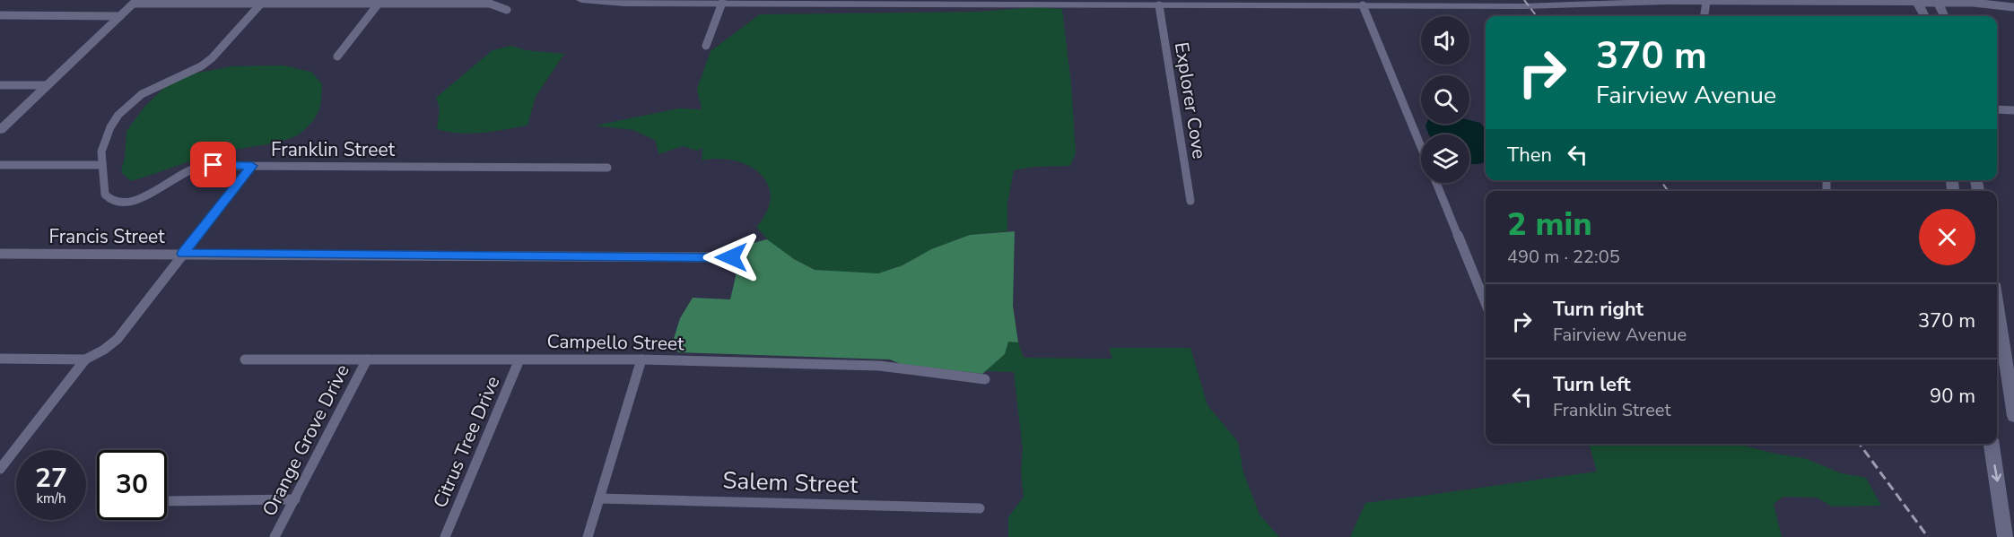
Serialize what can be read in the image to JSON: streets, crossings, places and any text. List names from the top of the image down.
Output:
{
  "streets": {
    "street": [
      "Explorer Cove",
      "Franklin Street",
      "Francis Street",
      "Campello Street",
      "Orange Grove Drive",
      "Citrus Tree Drive",
      "Salem Street"
    ]
  },
  "crossings": [
    ["Campello Street", "Orange Grove Drive"],
    ["Campello Street", "Citrus Tree Drive"]
  ],
  "page": {
    "turn": ["370 m", "Fairview Avenue"],
    "then": "Then",
    "heading": ["2 min", "490 m · 22:05"],
    "list": [
      {
        "name": "Turn right",
        "note": "Fairview Avenue",
        "value": "370 m"
      },
      {
        "name": "Turn left",
        "note": "Franklin Street",
        "value": "90 m"
      }
    ],
    "speed": "27 km/h",
    "limit": "30"
  }
}
